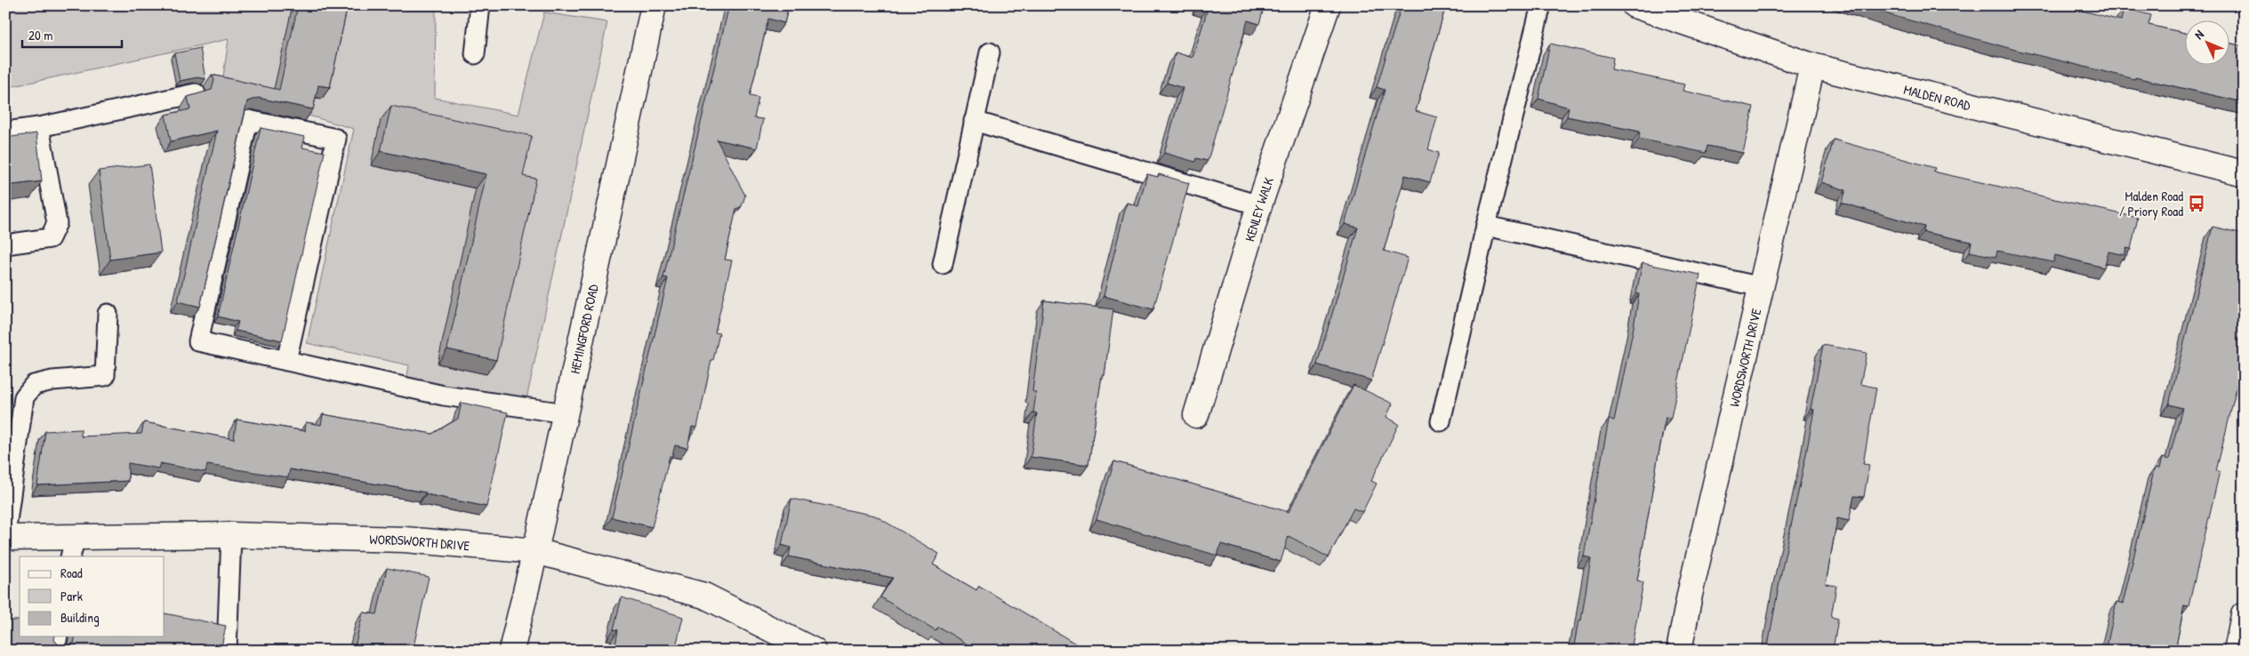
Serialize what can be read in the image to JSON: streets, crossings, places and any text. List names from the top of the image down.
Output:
{
  "streets": {
    "street": [
      "MALDEN ROAD",
      "KENLEY WALK",
      "HEMINGFORD ROAD",
      "WORDSWORTH DRIVE"
    ]
  },
  "crossings": [
    ["MALDEN ROAD", "WORDSWORTH DRIVE"],
    ["HEMINGFORD ROAD", "WORDSWORTH DRIVE"]
  ],
  "places": {
    "bus stop": ["Malden Road / Priory Road"]
  },
  "legend": ["Road", "Park", "Building"],
  "scale_bar": "20 m",
  "north": "top left"
}
